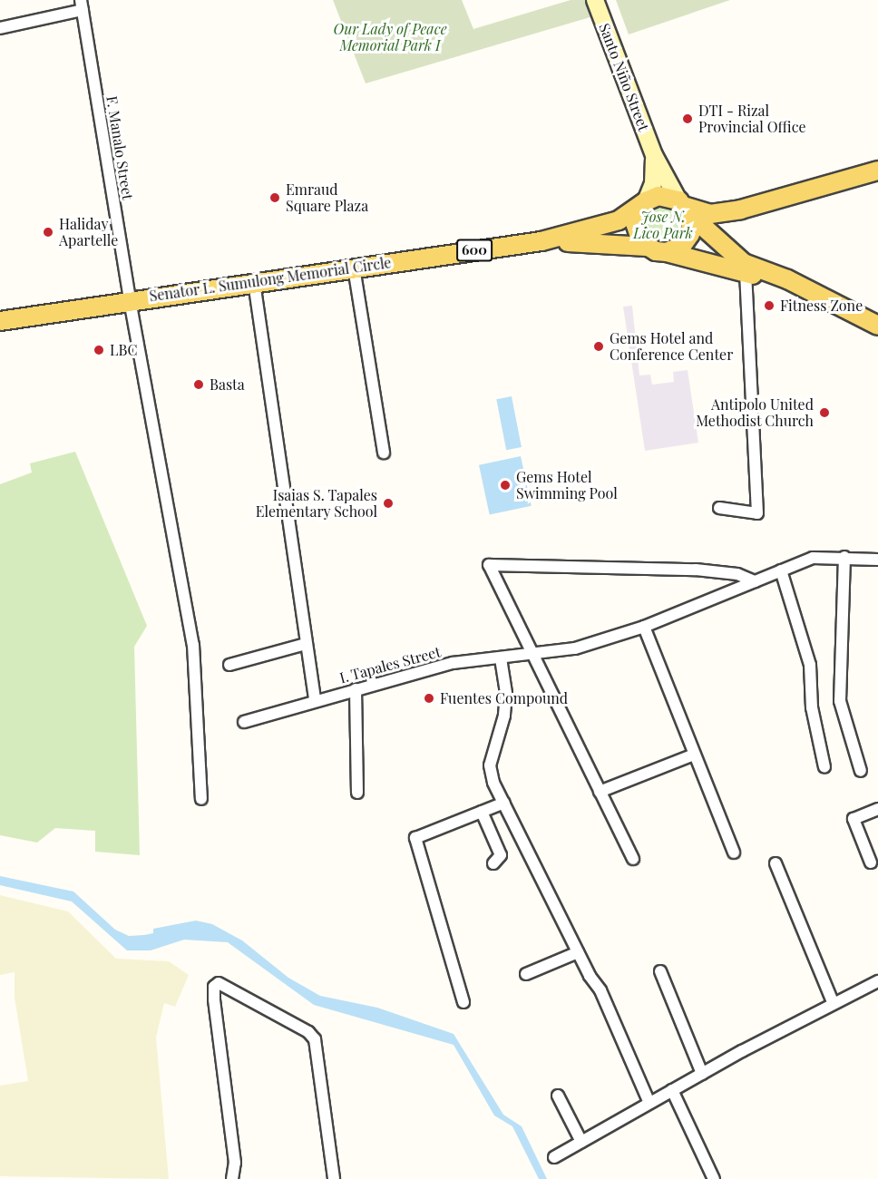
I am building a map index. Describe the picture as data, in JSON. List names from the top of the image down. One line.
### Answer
{"streets":{"main road":["Santo Niño Street","600","Senator L. Sumulong Memorial Circle"],"street":["F. Manalo Street","I. Tapales Street"]},"crossings":[["Santo Niño Street","600"],["Santo Niño Street","Senator L. Sumulong Memorial Circle"],["F. Manalo Street","Senator L. Sumulong Memorial Circle"],["600","Senator L. Sumulong Memorial Circle"]],"parks":["Our Lady of Peace Memorial Park I","Jose N. Lico Park"],"places":["DTI - Rizal Provincial Office","Emraud Square Plaza","Haliday Apartelle","Fitness Zone","Gems Hotel and Conference Center","LBC","Basta","Antipolo United Methodist Church","Gems Hotel Swimming Pool","Isaias S. Tapales Elementary School","Fuentes Compound"]}
